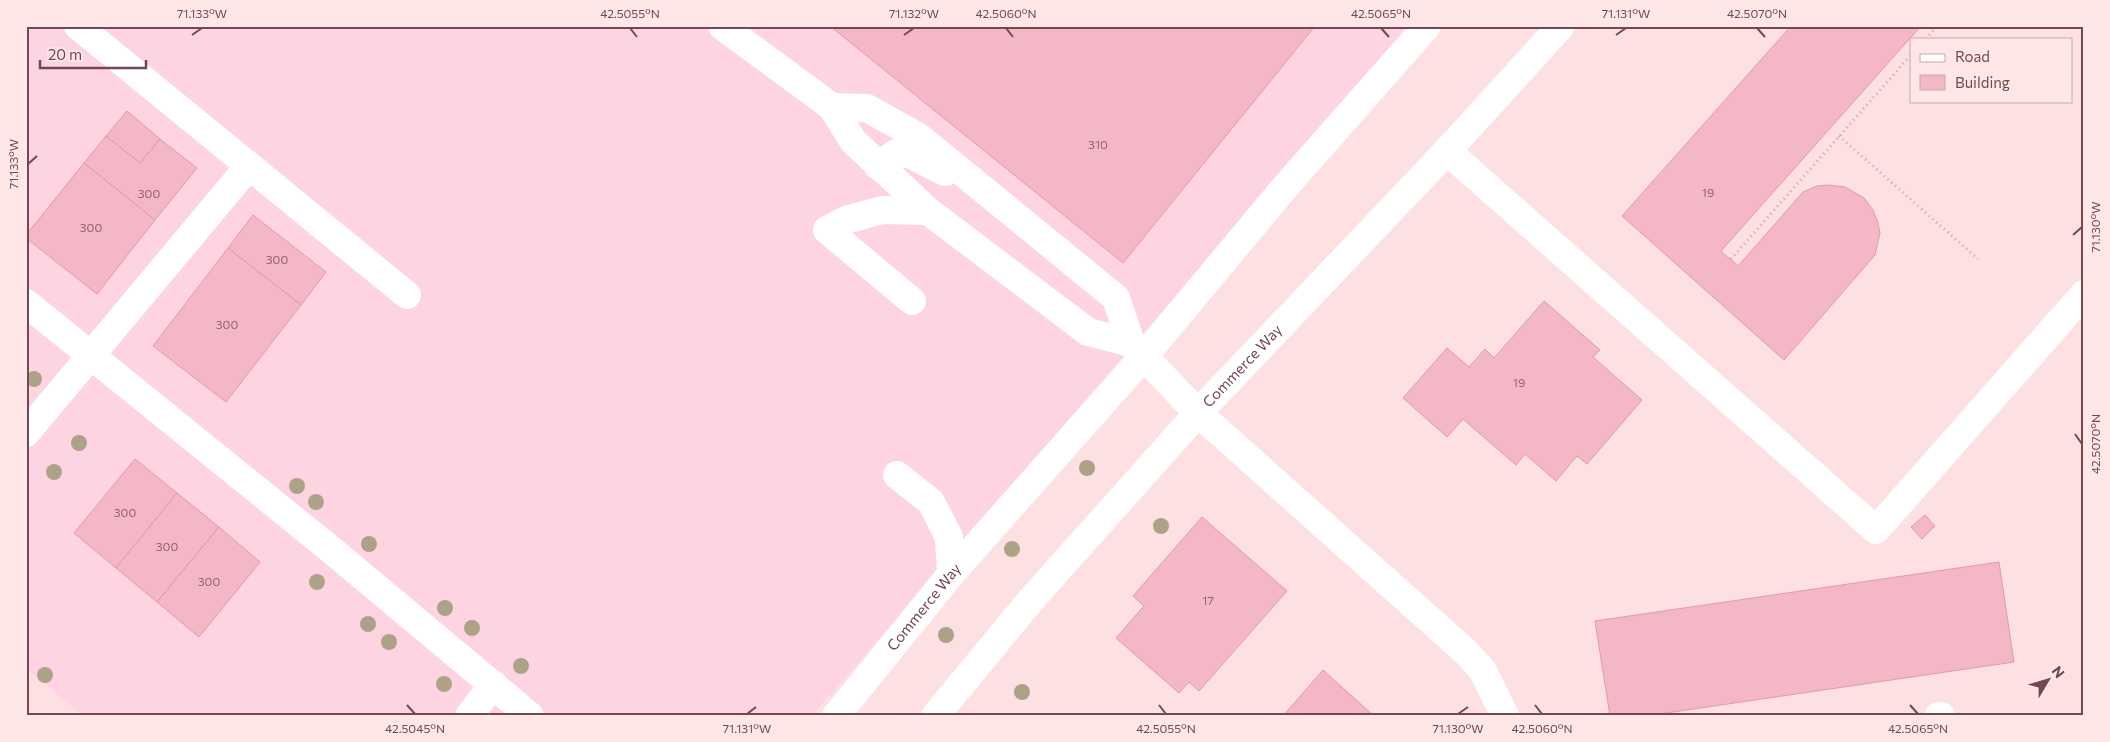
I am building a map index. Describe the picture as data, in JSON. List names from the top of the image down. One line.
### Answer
{"streets":{"street":["Commerce Way"]},"house_numbers":["310","19","300","300","300","300","19","300","300","300","17"],"legend":["Road","Building"],"scale_bar":"20 m","north":"top right","coordinates":["71.133°W","42.5055°N","71.132°W","42.5060°N","42.5065°N","71.131°W","42.5070°N","71.130°W","42.5045°N"]}
